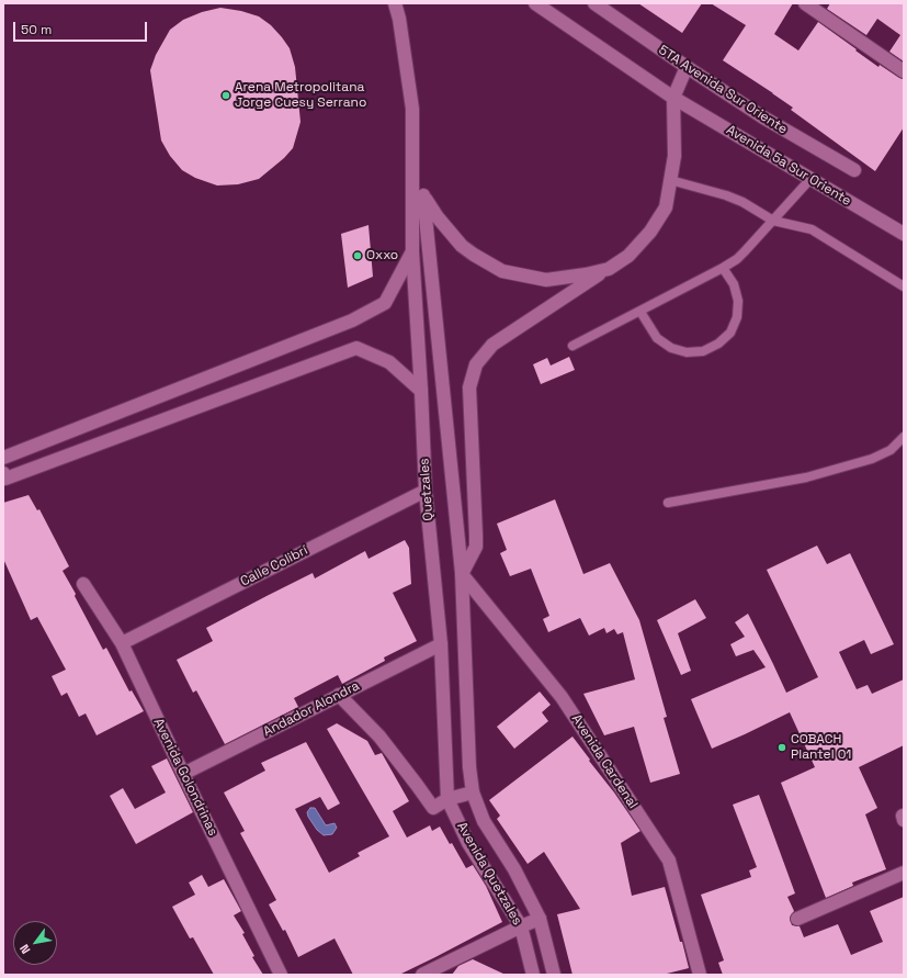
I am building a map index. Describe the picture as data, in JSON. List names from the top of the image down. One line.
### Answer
{"streets":{"street":["5TA Avenida Sur Oriente","Avenida 5a Sur Oriente","Quetzales","Calle Colibrí","Andador Alondra","Avenida Cardenal","Avenida Golondrinas","Avenida Quetzales"]},"crossings":[["Quetzales","Calle Colibrí"],["Quetzales","Andador Alondra"],["Quetzales","Avenida Cardenal"],["Quetzales","Avenida Quetzales"],["Calle Colibrí","Avenida Golondrinas"],["Andador Alondra","Avenida Golondrinas"]],"places":["Arena Metropolitana Jorge Cuesy Serrano","Oxxo","COBACH Plantel 01"],"scale_bar":"50 m","north":"bottom left"}
